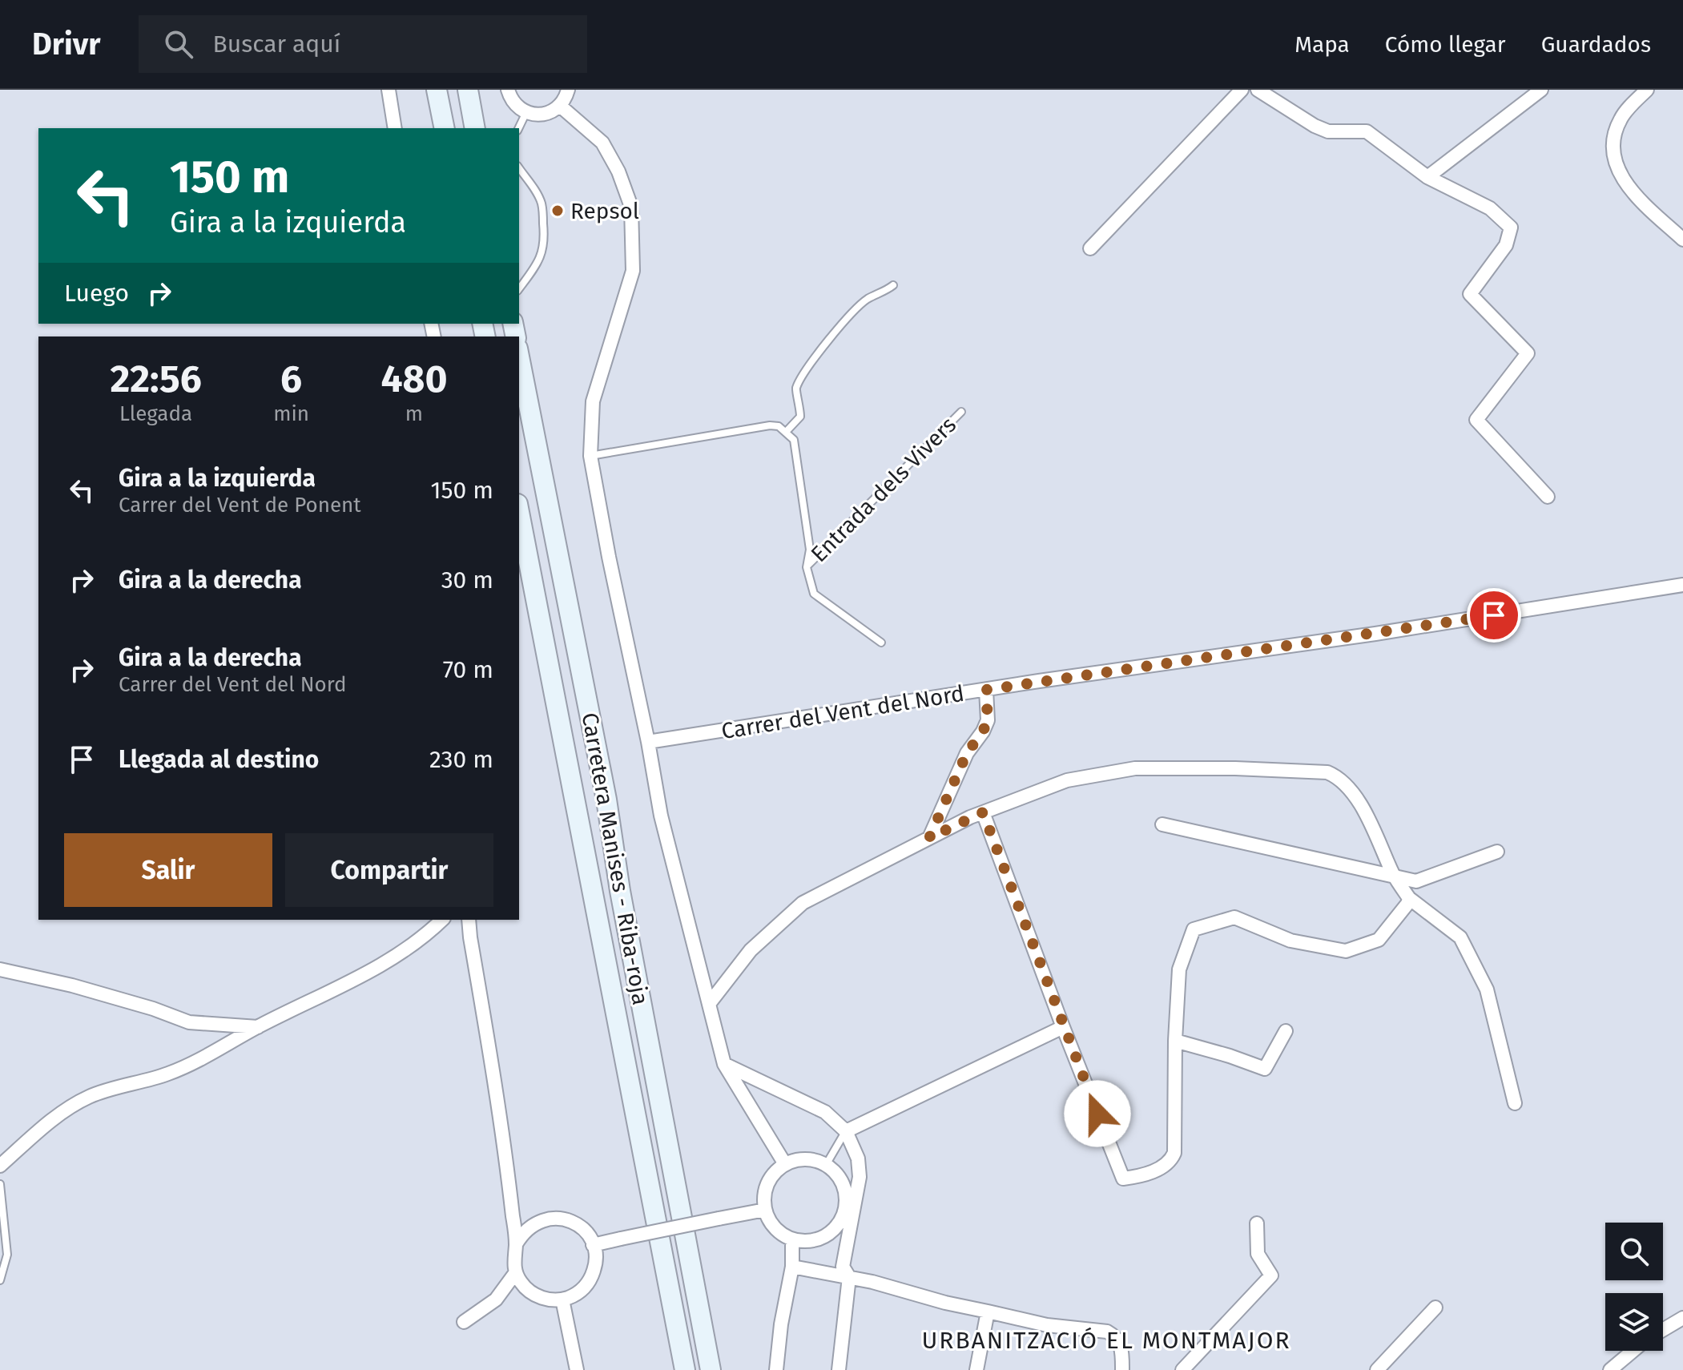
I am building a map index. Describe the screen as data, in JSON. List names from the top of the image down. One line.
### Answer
{"streets":{"main road":["Carretera Manises - Riba-roja"],"street":["Carrer del Vent del Nord"],"lane":["Entrada dels Vivers"]},"districts":["URBANITZACIÓ EL MONTMAJOR"],"places":["Repsol"],"page":{"header":"Drivr","search":"Buscar aquí","nav":["Mapa","Cómo llegar","Guardados"],"turn":["150 m","Gira a la izquierda"],"then":"Luego","eta":["22:56","Llegada","6","min","480","m"],"list":[{"name":"Gira a la izquierda","note":"Carrer del Vent de Ponent","value":"150 m"},{"name":"Gira a la derecha","value":"30 m"},{"name":"Gira a la derecha","note":"Carrer del Vent del Nord","value":"70 m"},{"name":"Llegada al destino","value":"230 m"}],"buttons":["Salir","Compartir"]}}
